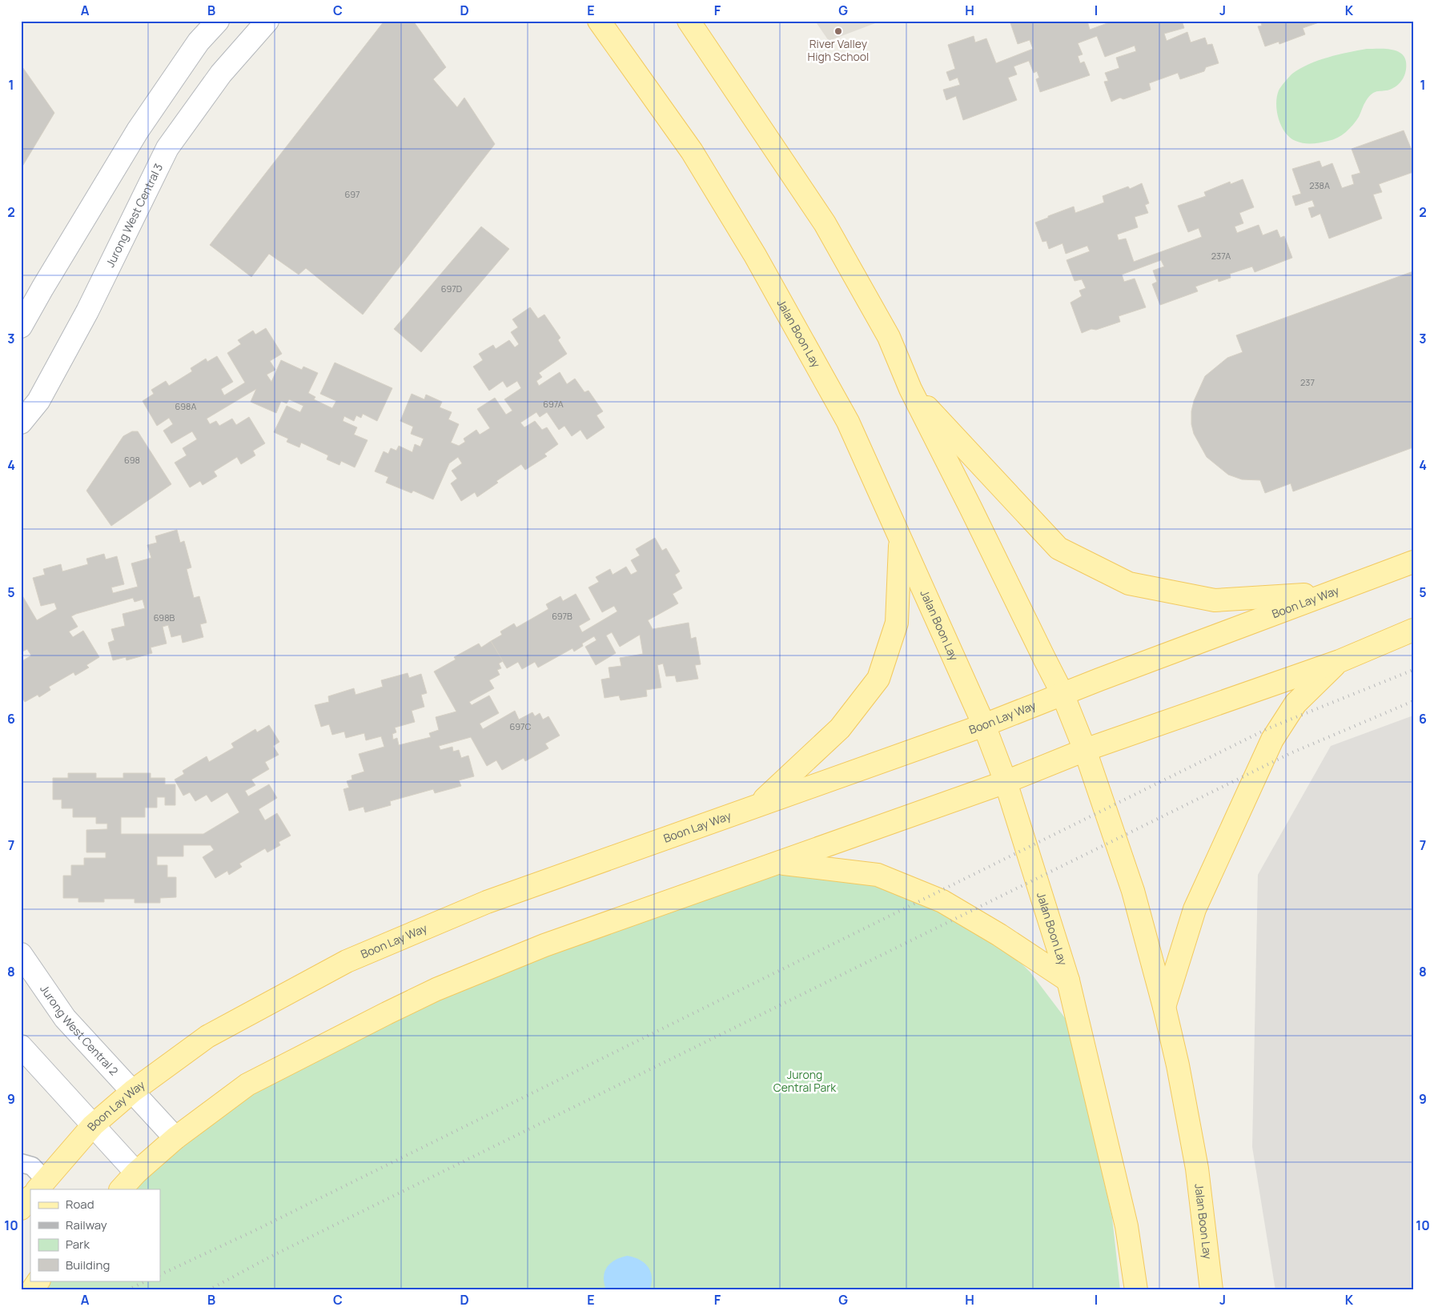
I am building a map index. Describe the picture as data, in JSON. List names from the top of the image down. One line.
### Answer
{"streets":{"main road":["Jalan Boon Lay","Boon Lay Way"],"street":["Jurong West Central 3","Jurong West Central 2"]},"crossings":[["Jalan Boon Lay","Boon Lay Way"],["Boon Lay Way","Jurong West Central 2"]],"parks":["Jurong Central Park"],"places":["River Valley High School"],"house_numbers":["238A","697","237A","697D","237","697A","698A","698","697B","698B","697C"],"legend":["Road","Railway","Park","Building"],"grid":{"columns":["A","B","C","D","E","F","G","H","I","J","K"],"rows":["1","2","3","4","5","6","7","8","9","10"]}}
